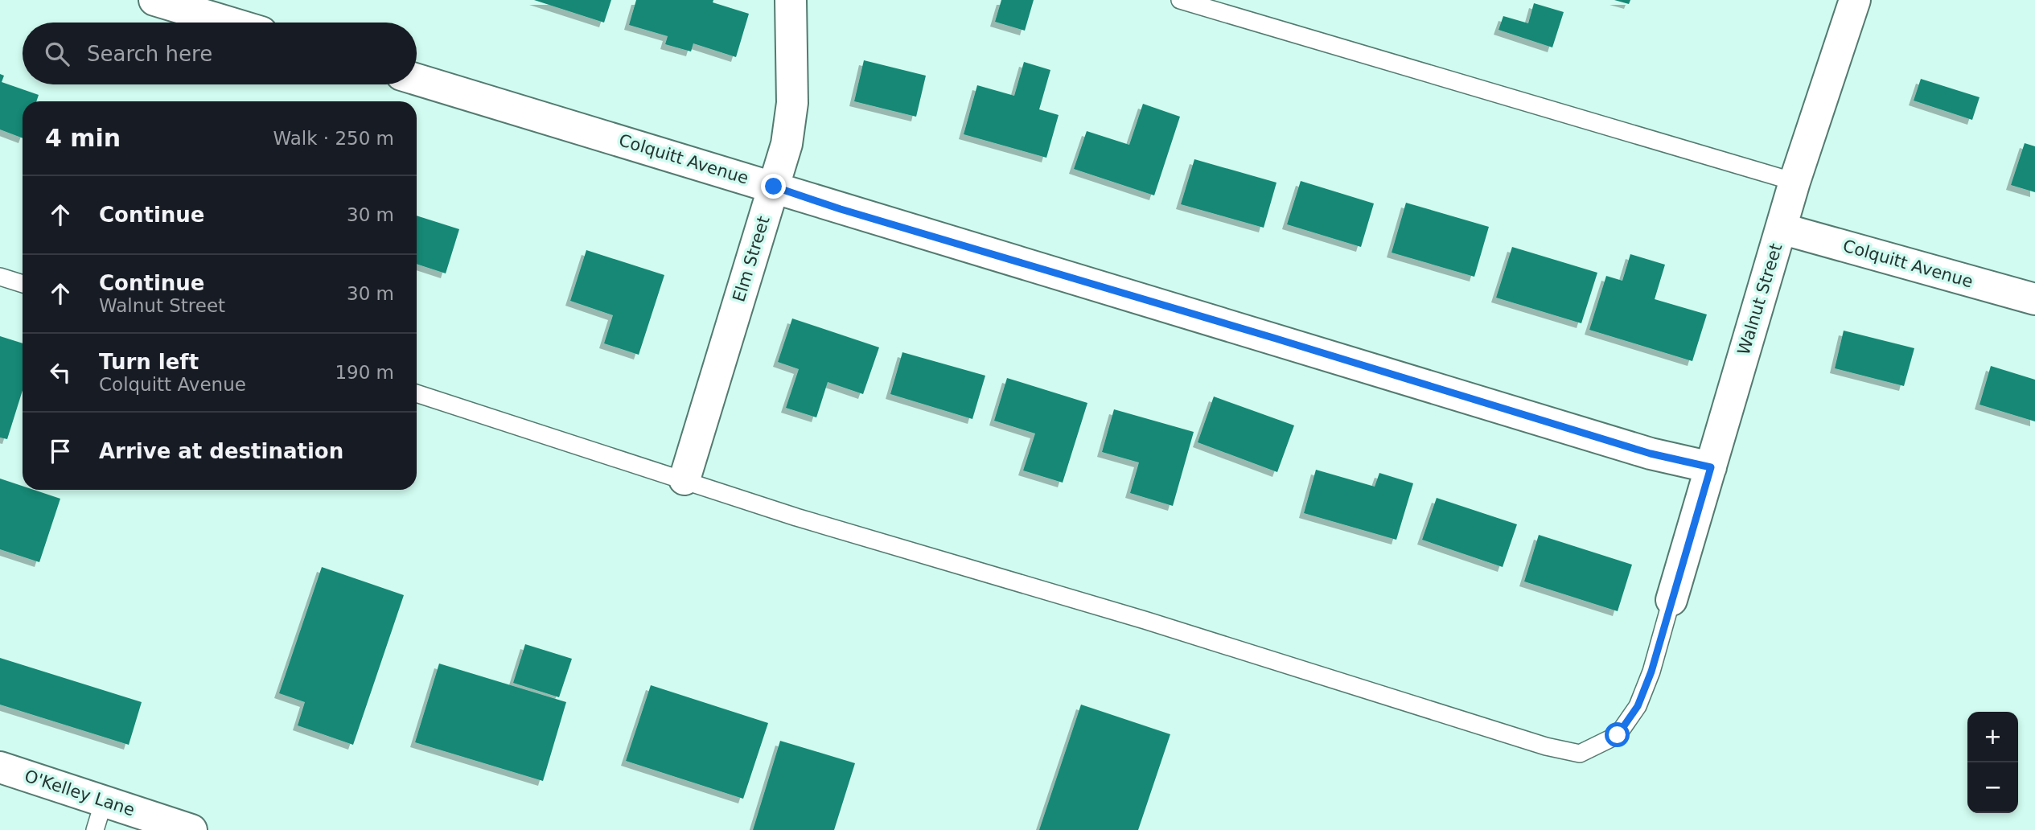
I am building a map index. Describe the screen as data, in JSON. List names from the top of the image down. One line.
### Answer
{"streets":{"street":["Colquitt Avenue","Elm Street","Walnut Street","O'Kelley Lane"]},"crossings":[["Colquitt Avenue","Elm Street"],["Colquitt Avenue","Walnut Street"]],"page":{"search":"Search here","heading":["4 min","Walk · 250 m"],"list":[["Continue","30 m"],["Continue","Walnut Street","30 m"],["Turn left","Colquitt Avenue","190 m"],"Arrive at destination"],"map_buttons":["+","−"]}}
